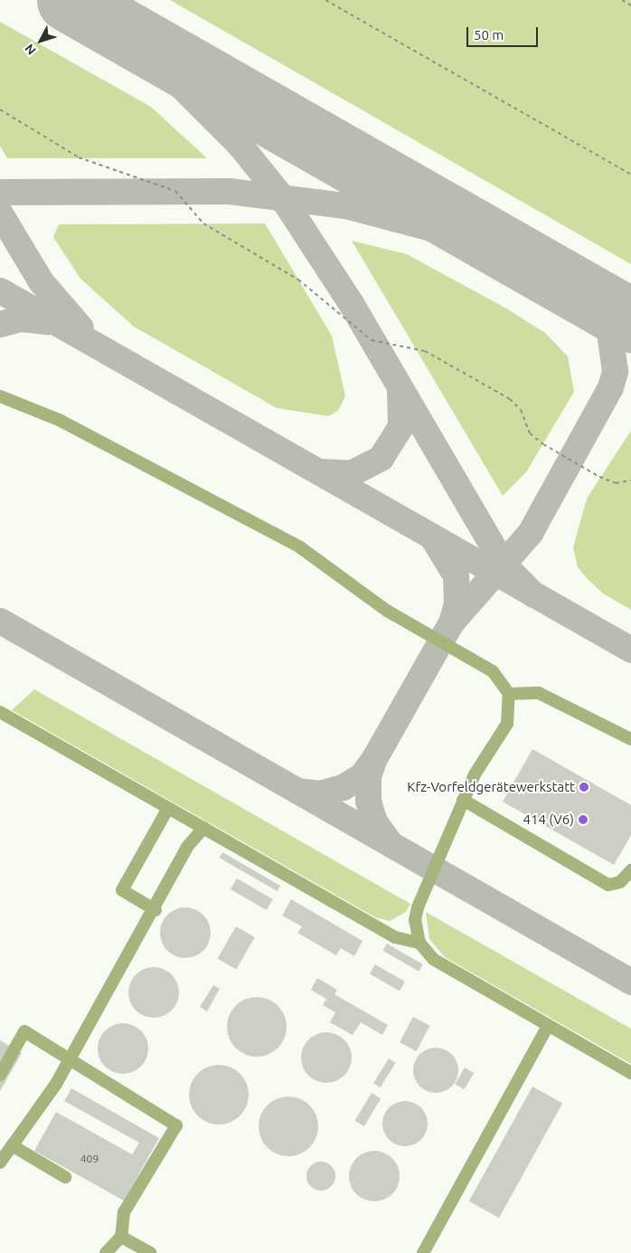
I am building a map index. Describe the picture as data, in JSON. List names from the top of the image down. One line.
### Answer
{"places":["Kfz-Vorfeldgerätewerkstatt","414 (V6)"],"house_numbers":["409"],"scale_bar":"50 m","north":"bottom left"}
